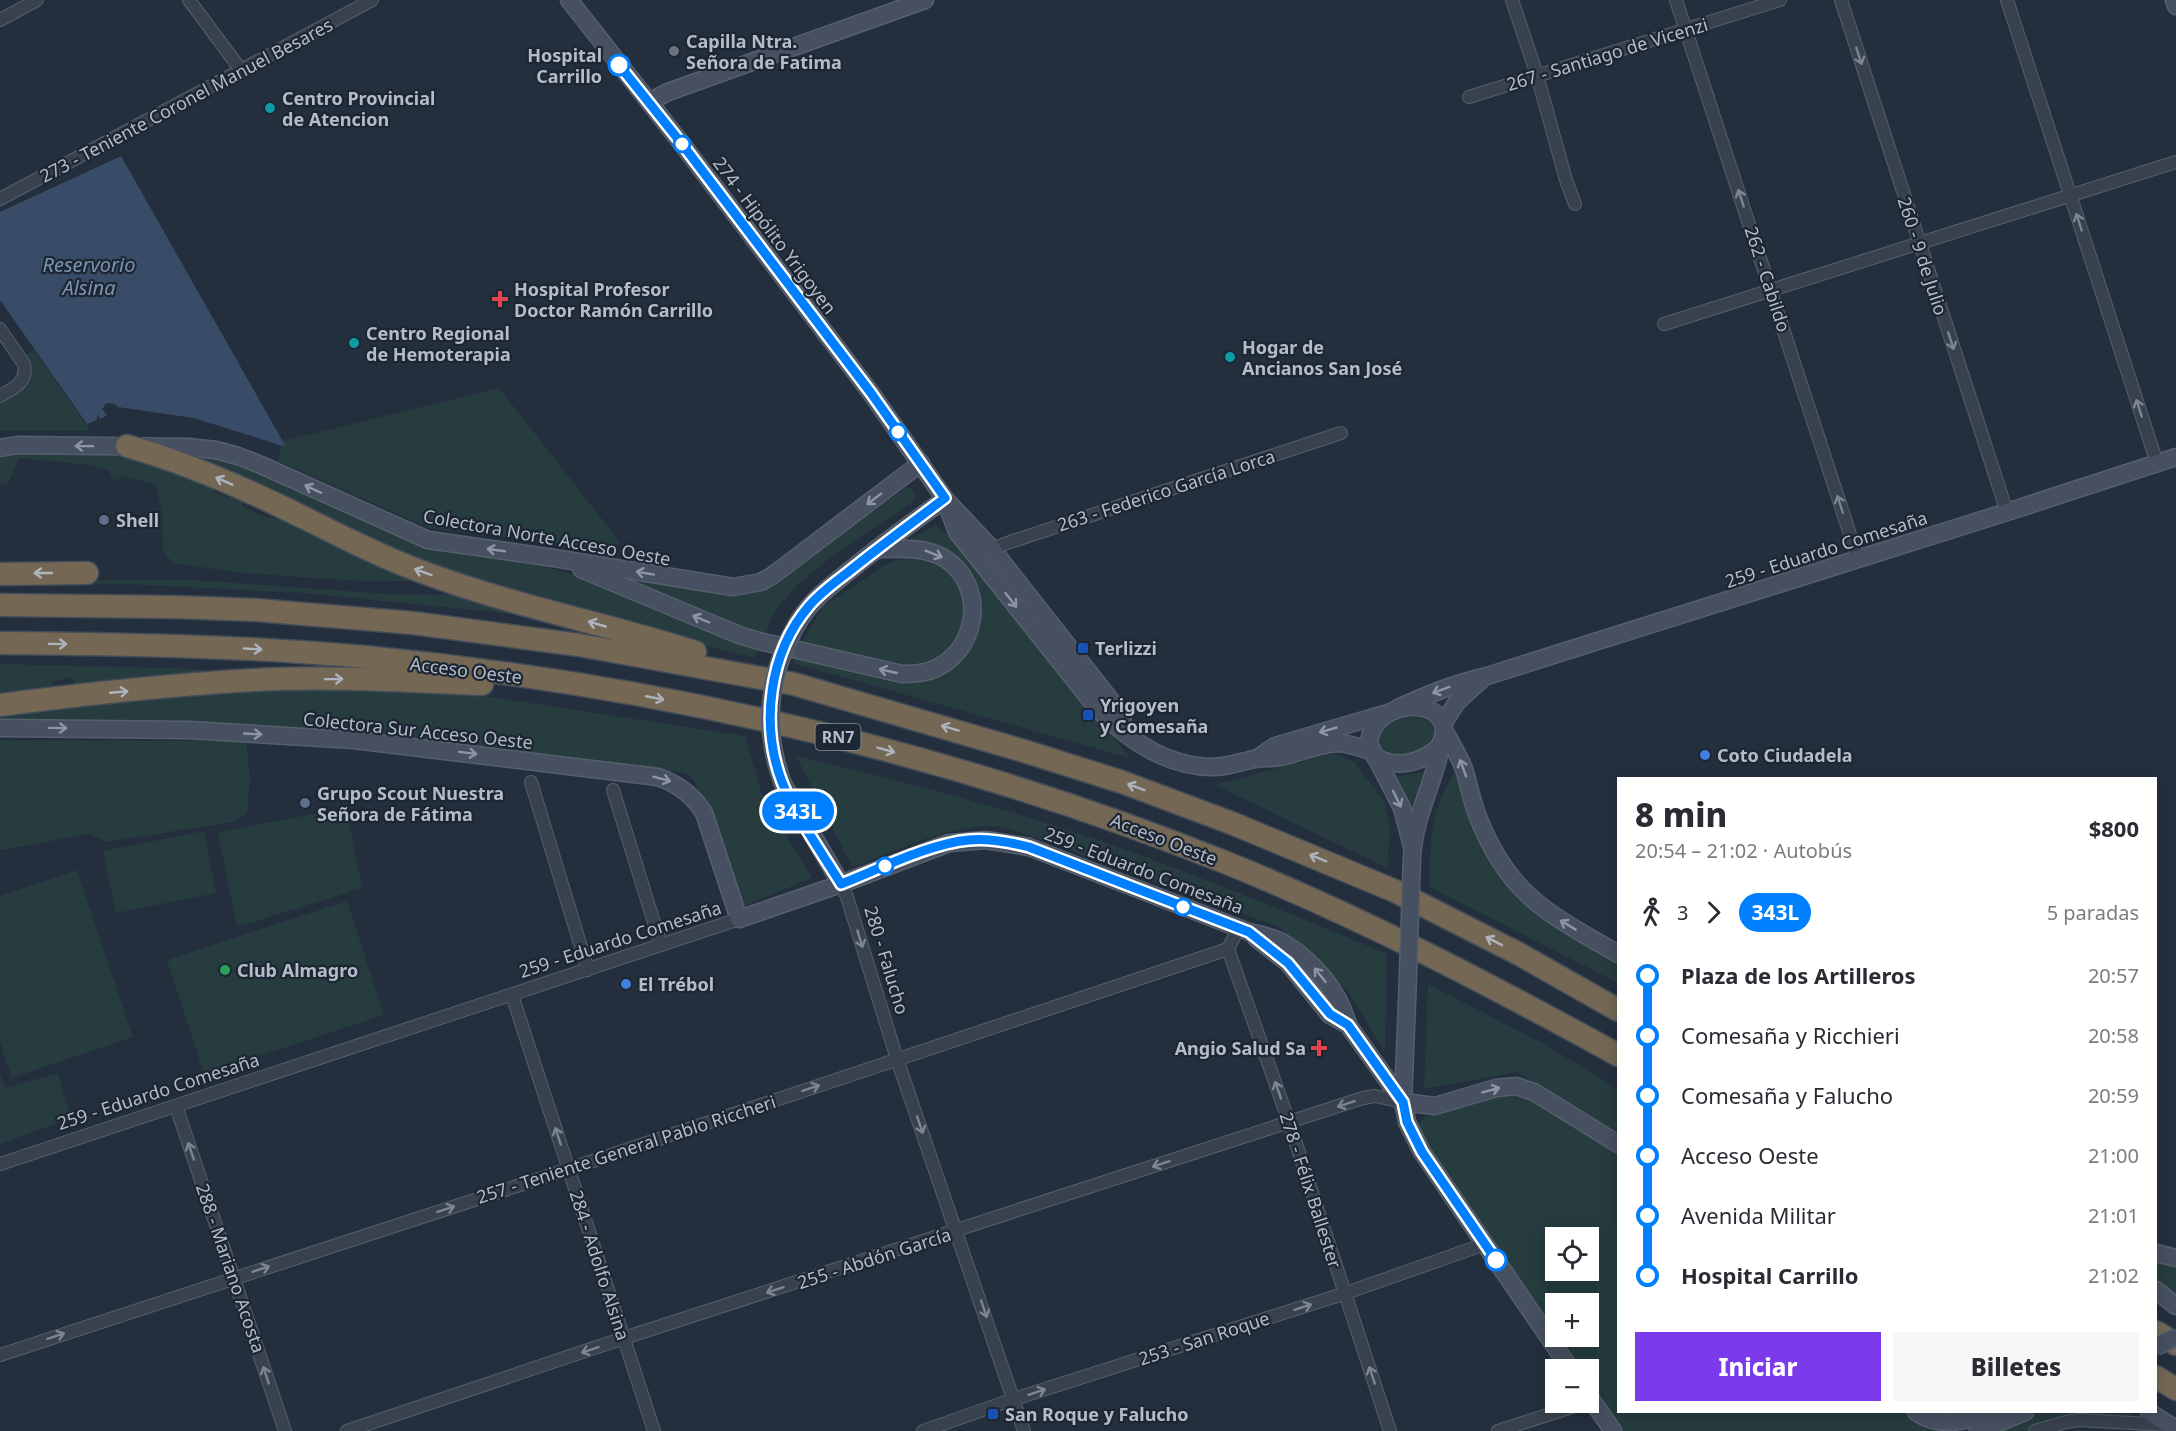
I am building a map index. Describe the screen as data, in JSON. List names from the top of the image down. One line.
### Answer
{"streets":{"highway":["Acceso Oeste","RN7"],"street":["267 - Santiago de Vicenzi","273 - Teniente Coronel Manuel Besares","274 - Hipólito Yrigoyen","260 - 9 de Julio","262 - Cabildo","263 - Federico García Lorca","Colectora Norte Acceso Oeste","259 - Eduardo Comesaña","Colectora Sur Acceso Oeste","280 - Falucho","257 - Teniente General Pablo Riccheri","278 - Félix Ballester","255 - Abdón García","284 - Adolfo Alsina","288 - Mariano Acosta","253 - San Roque"]},"crossings":[["267 - Santiago de Vicenzi","262 - Cabildo"],["274 - Hipólito Yrigoyen","263 - Federico García Lorca"],["274 - Hipólito Yrigoyen","Colectora Norte Acceso Oeste"],["274 - Hipólito Yrigoyen","259 - Eduardo Comesaña"],["274 - Hipólito Yrigoyen","280 - Falucho"],["260 - 9 de Julio","259 - Eduardo Comesaña"],["262 - Cabildo","259 - Eduardo Comesaña"],["259 - Eduardo Comesaña","Colectora Sur Acceso Oeste"],["259 - Eduardo Comesaña","280 - Falucho"],["259 - Eduardo Comesaña","284 - Adolfo Alsina"],["259 - Eduardo Comesaña","288 - Mariano Acosta"],["280 - Falucho","257 - Teniente General Pablo Riccheri"],["280 - Falucho","255 - Abdón García"],["280 - Falucho","253 - San Roque"],["257 - Teniente General Pablo Riccheri","278 - Félix Ballester"],["257 - Teniente General Pablo Riccheri","284 - Adolfo Alsina"],["257 - Teniente General Pablo Riccheri","288 - Mariano Acosta"],["278 - Félix Ballester","255 - Abdón García"],["278 - Félix Ballester","253 - San Roque"],["255 - Abdón García","284 - Adolfo Alsina"]],"one_way":["260 - 9 de Julio","262 - Cabildo","Colectora Norte Acceso Oeste","Colectora Sur Acceso Oeste","280 - Falucho","257 - Teniente General Pablo Riccheri","255 - Abdón García","284 - Adolfo Alsina","288 - Mariano Acosta","253 - San Roque"],"water":["Reservorio Alsina"],"places":{"other":["Capilla Ntra. Señora de Fatima","Hospital Carrillo","Centro Provincial de Atencion","Centro Regional de Hemoterapia","Hogar de Ancianos San José","Shell","Coto Ciudadela","Grupo Scout Nuestra Señora de Fátima","Club Almagro","El Trébol"],"health":["Hospital Profesor Doctor Ramón Carrillo","Angio Salud Sa"],"transit":["Terlizzi","Yrigoyen y Comesaña","San Roque y Falucho"]},"lines":["bus line 343L"],"page":{"on_map":"343L","heading":["8 min","20:54 – 21:02 · Autobús","$800"],"legs":["3","343L","5 paradas"],"list":[{"name":"Plaza de los Artilleros","value":"20:57"},{"name":"Comesaña y Ricchieri","value":"20:58"},{"name":"Comesaña y Falucho","value":"20:59"},{"name":"Acceso Oeste","value":"21:00"},{"name":"Avenida Militar","value":"21:01"},{"name":"Hospital Carrillo","value":"21:02"}],"map_buttons":["+","−"],"buttons":["Iniciar","Billetes"]}}
